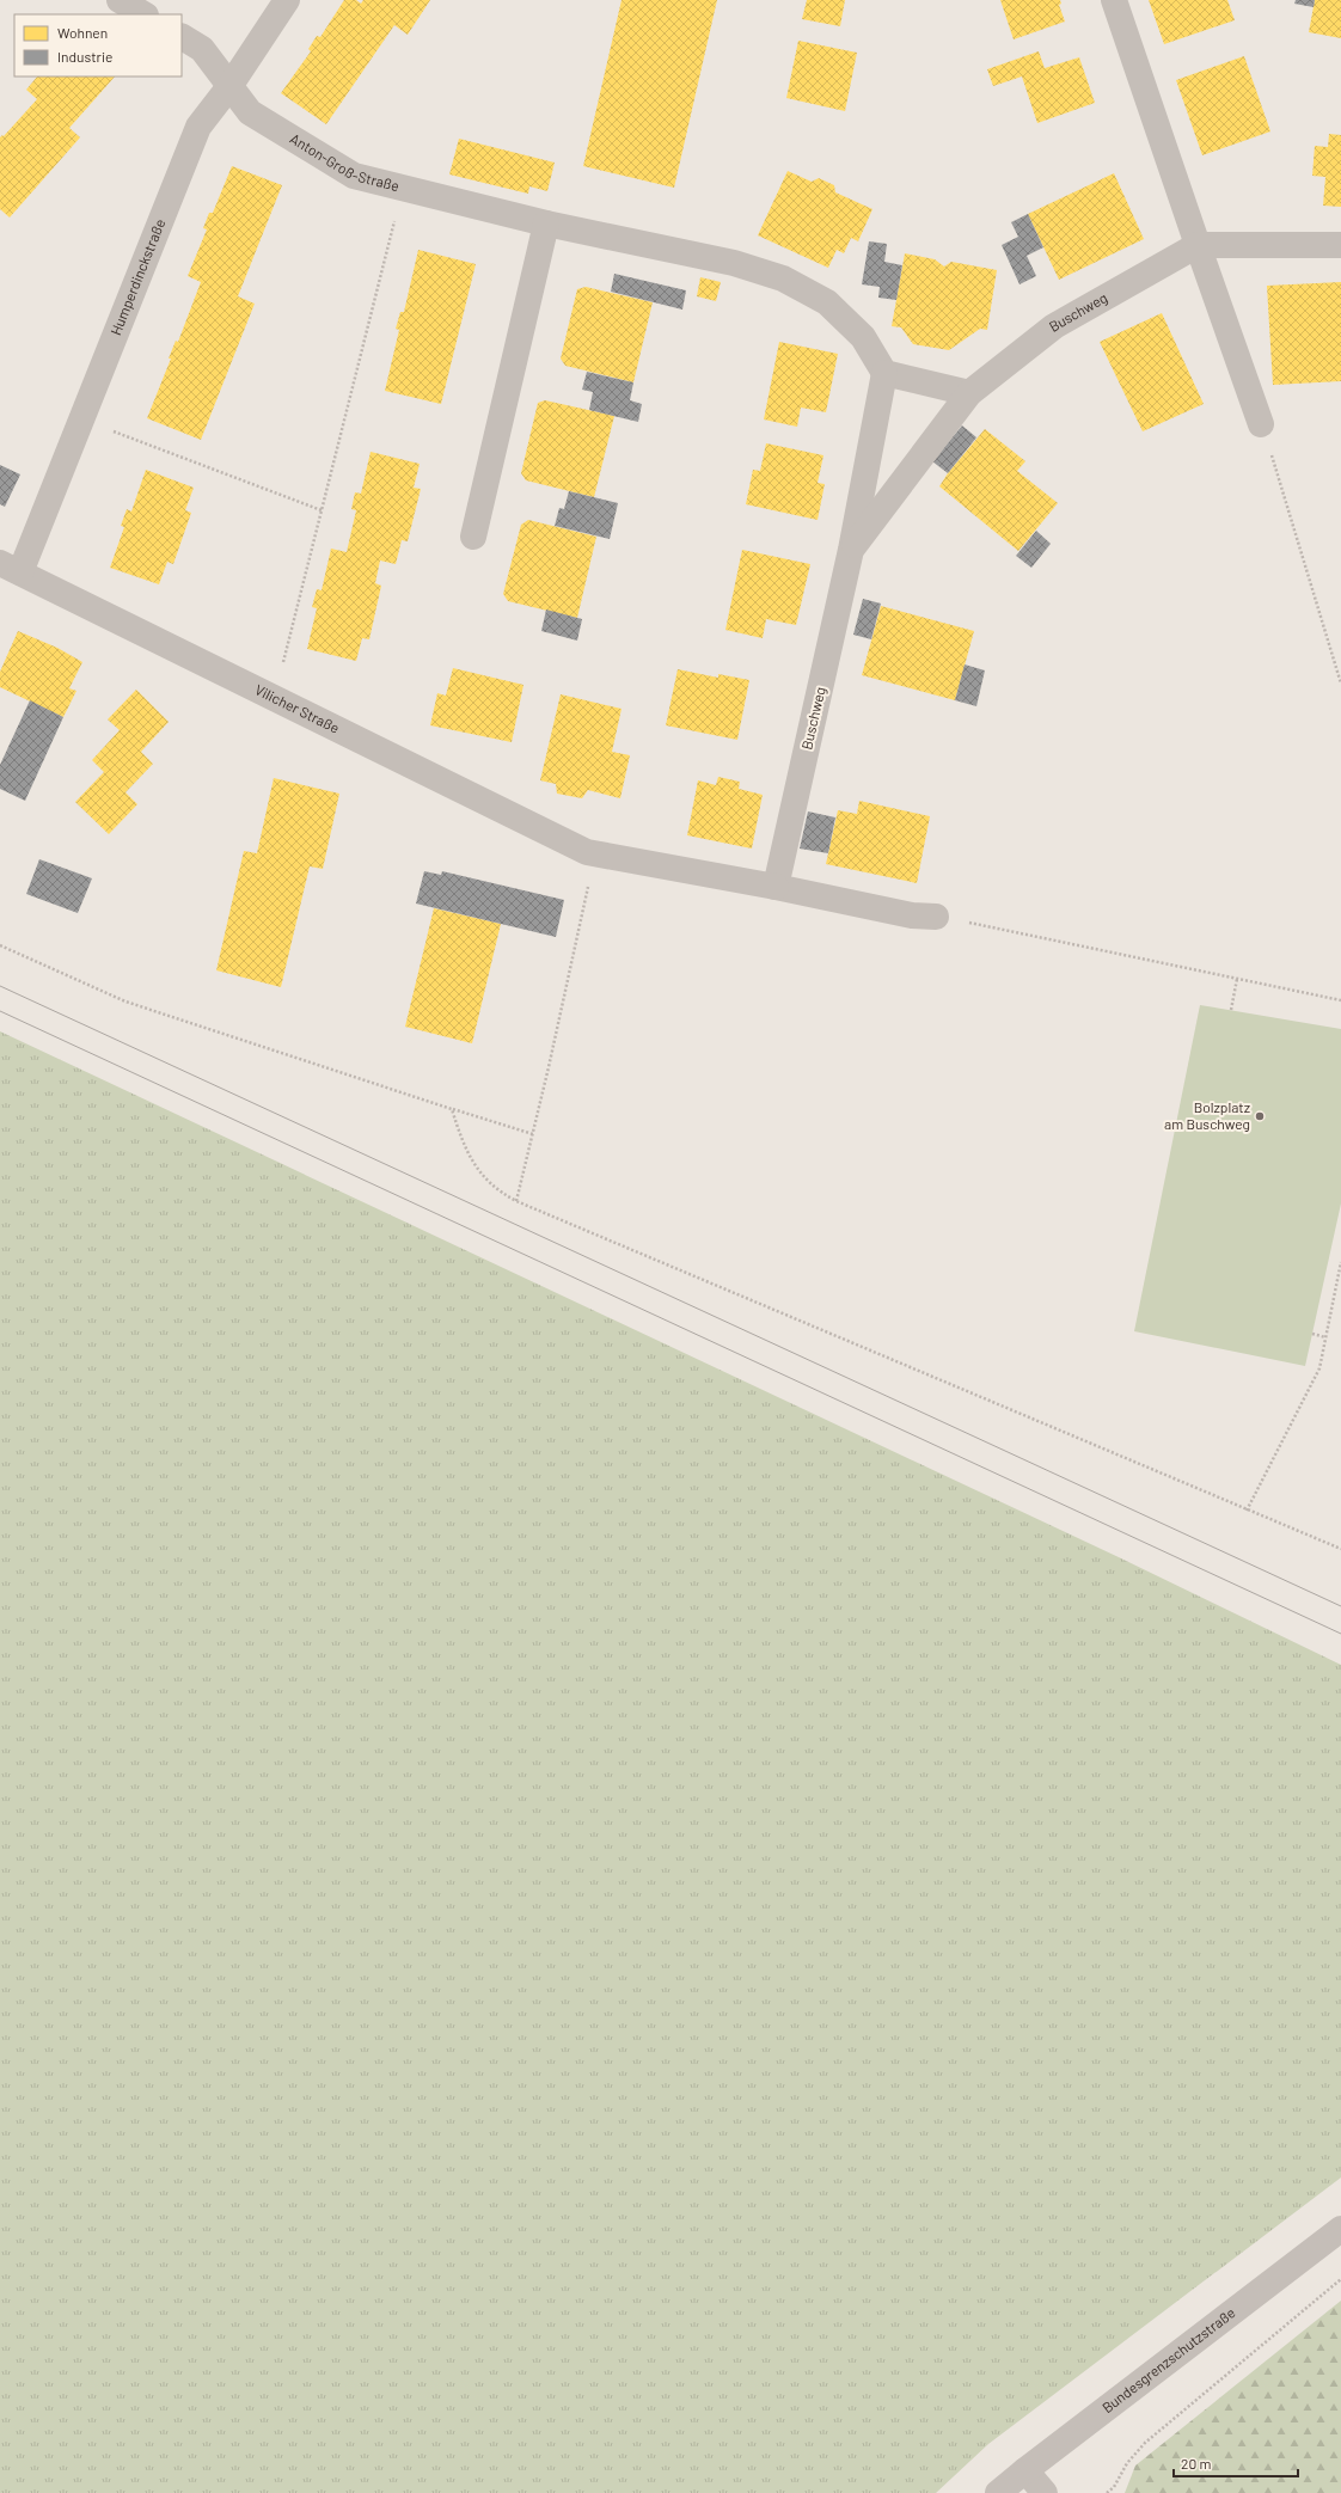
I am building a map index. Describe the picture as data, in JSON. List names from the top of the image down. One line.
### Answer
{"streets":{"street":["Anton-Groß-Straße","Humperdinckstraße","Buschweg","Vilicher Straße","Bundesgrenzschutzstraße"]},"crossings":[["Anton-Groß-Straße","Humperdinckstraße"],["Anton-Groß-Straße","Buschweg"],["Humperdinckstraße","Vilicher Straße"]],"places":["Bolzplatz am Buschweg"],"legend":["Wohnen","Industrie"],"scale_bar":"20 m"}
